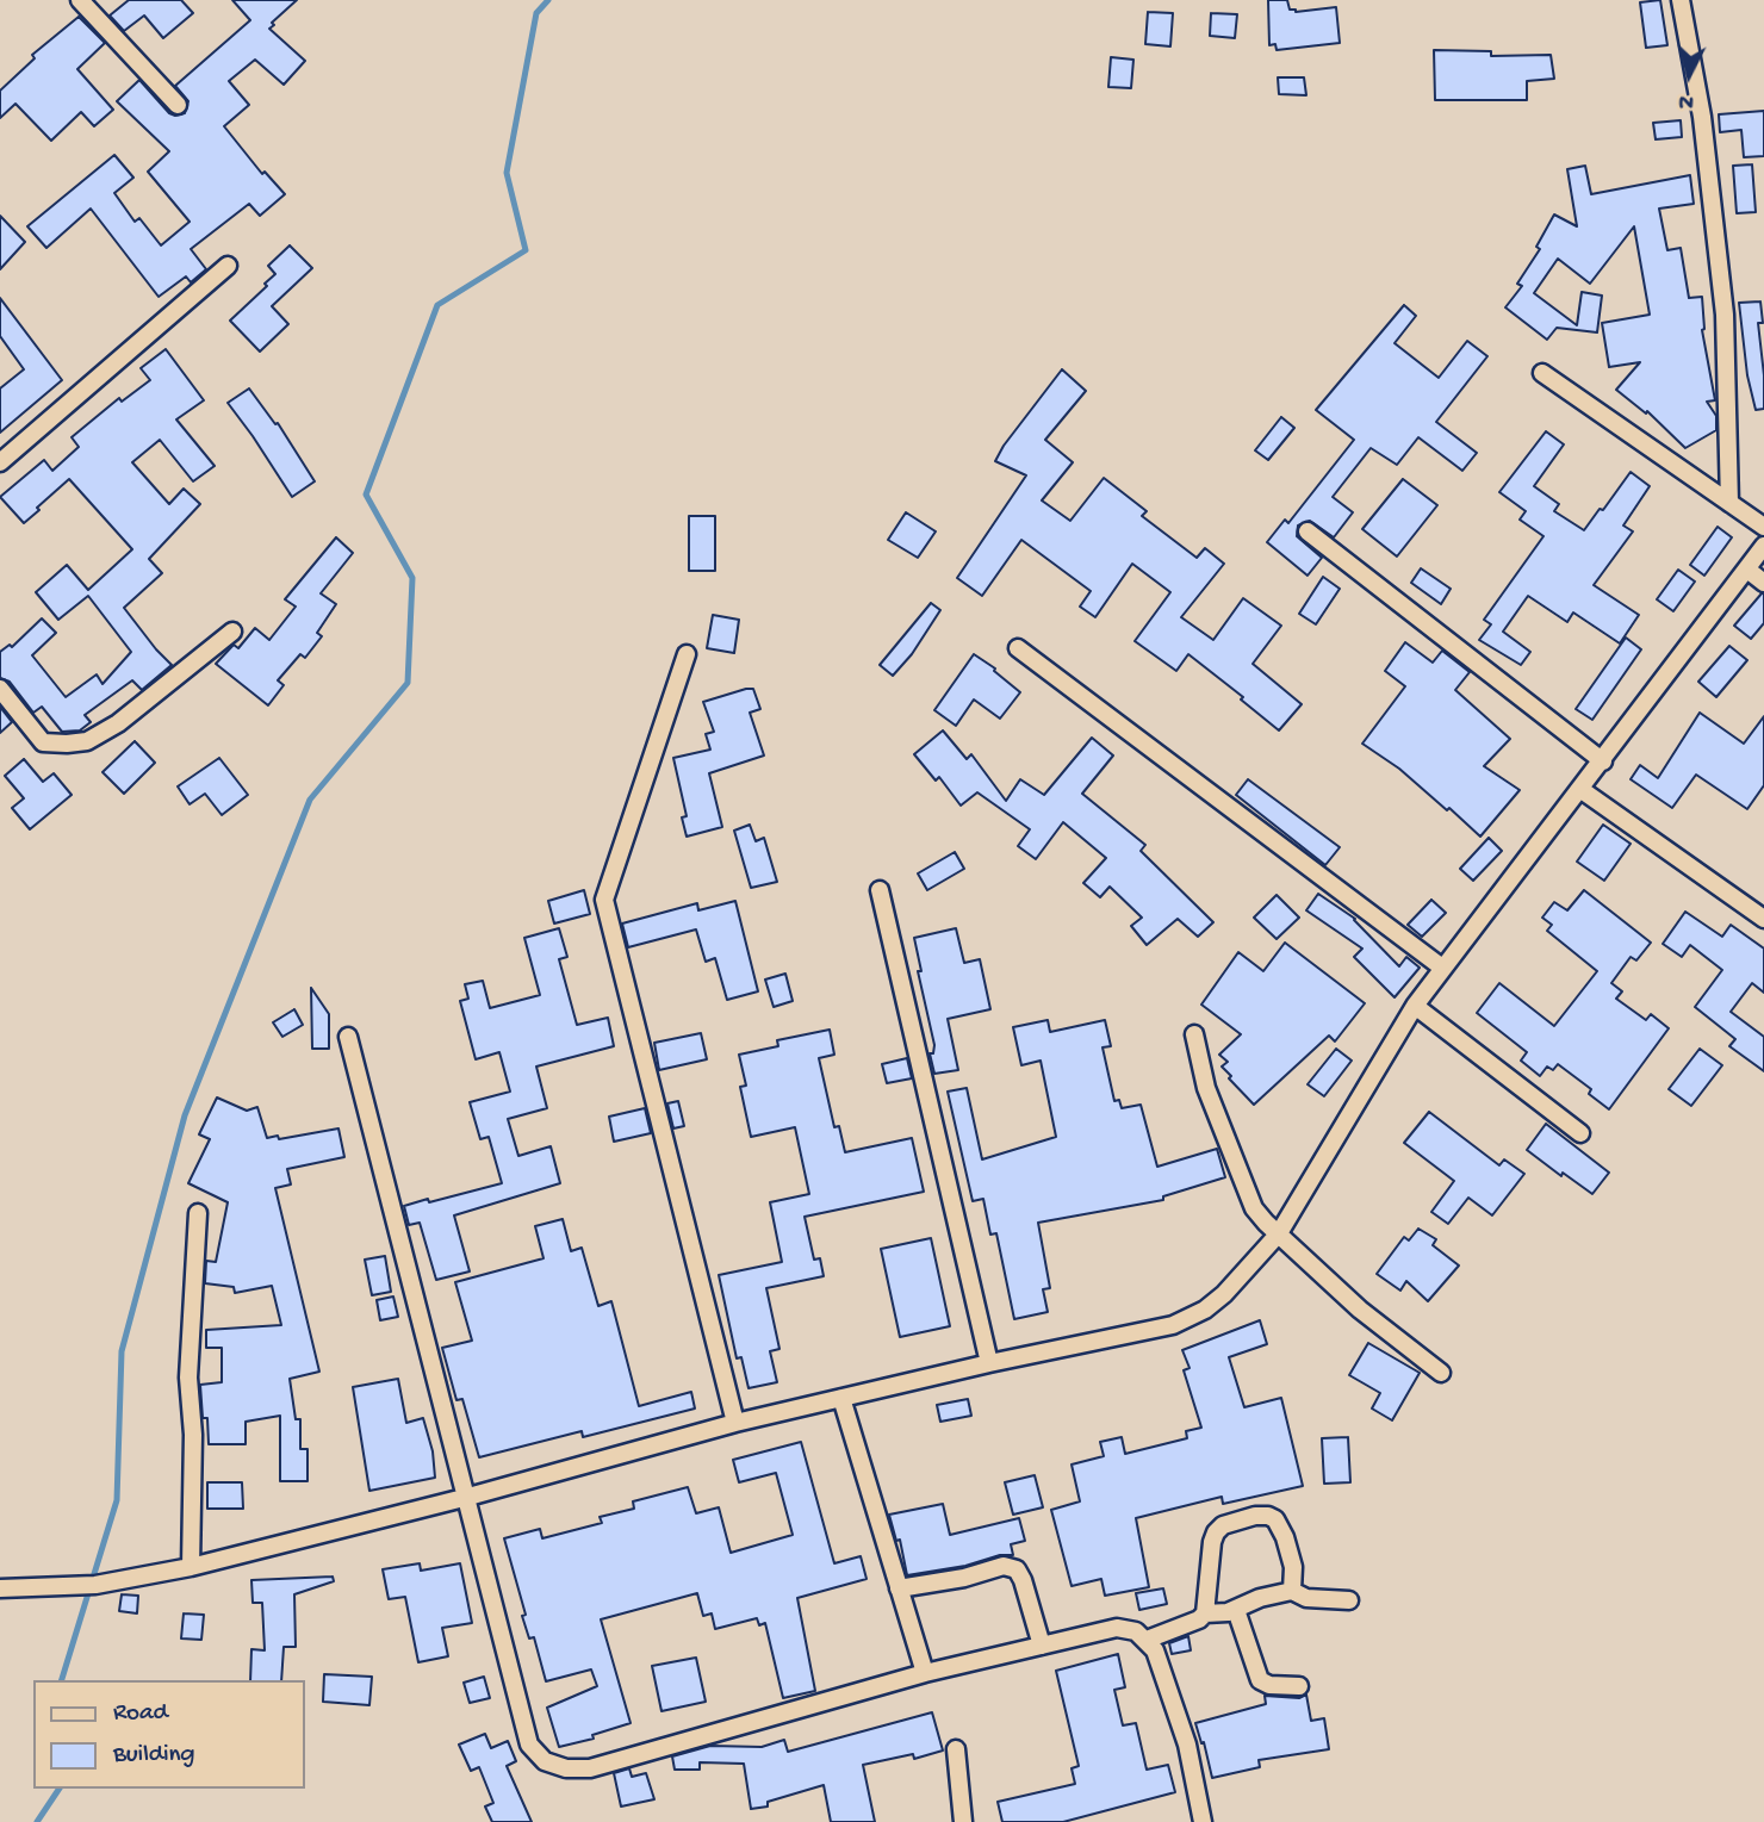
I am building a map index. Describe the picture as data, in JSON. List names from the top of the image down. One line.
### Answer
{"legend":["Road","Building"],"north":"bottom"}
